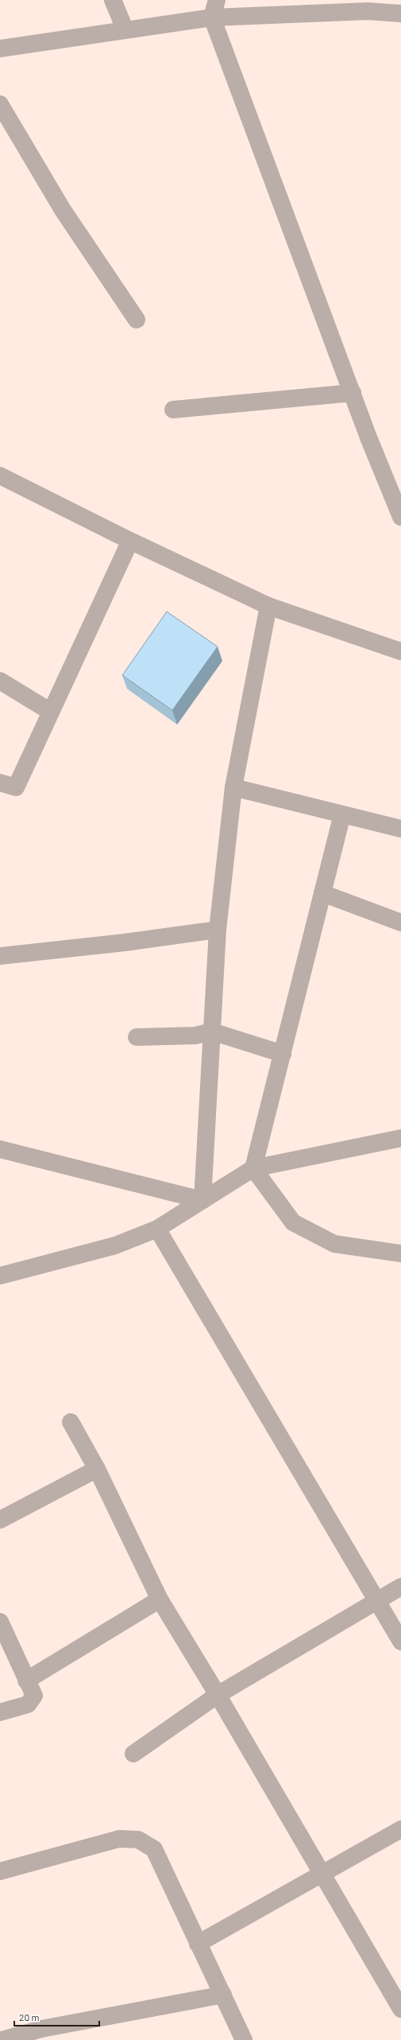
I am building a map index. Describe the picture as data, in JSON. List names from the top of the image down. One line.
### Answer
{"scale_bar":"20 m"}
